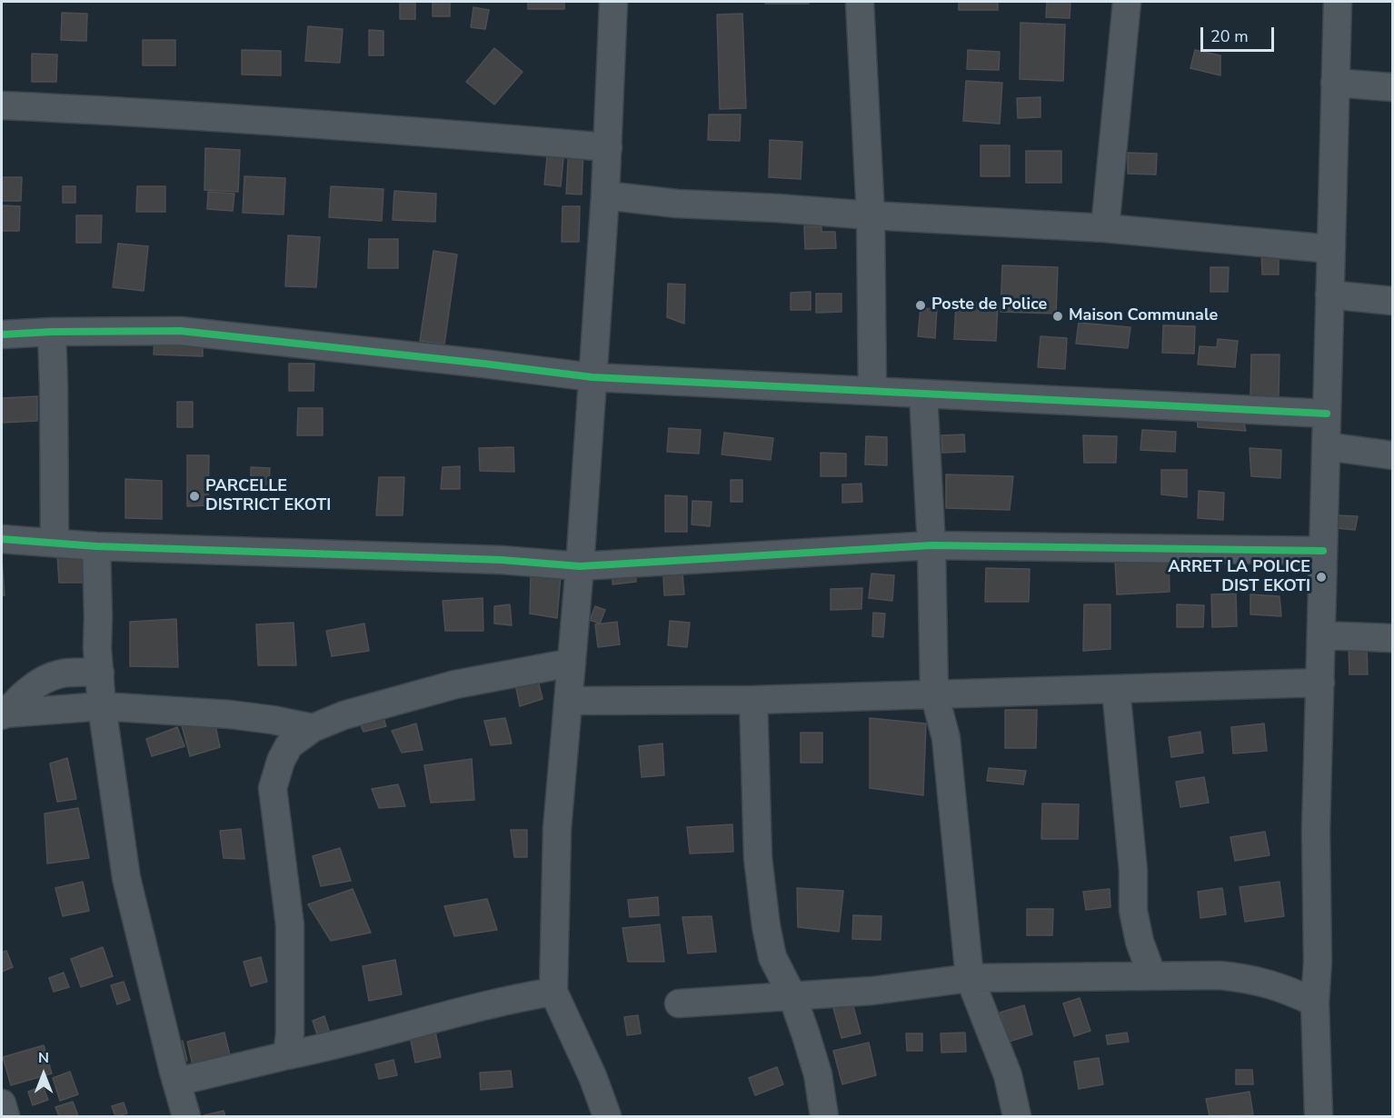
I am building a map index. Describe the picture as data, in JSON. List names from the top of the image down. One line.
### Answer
{"places":["Poste de Police","Maison Communale","PARCELLE DISTRICT EKOTI","ARRET LA POLICE DIST EKOTI"],"scale_bar":"20 m","north":"top"}
